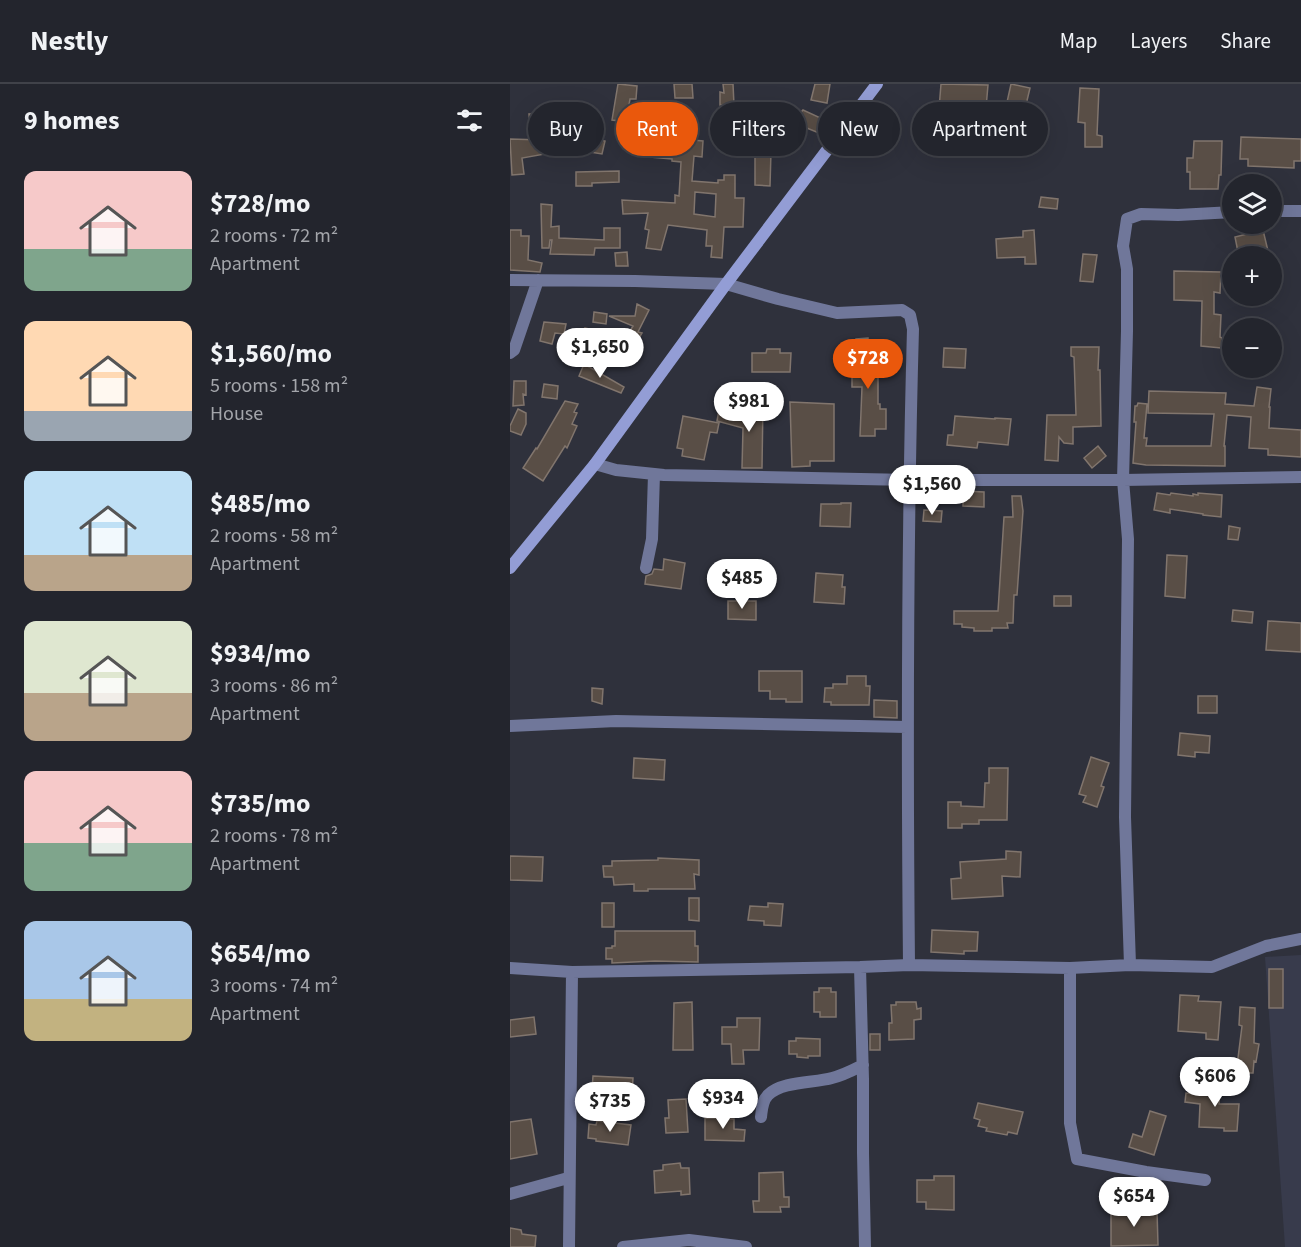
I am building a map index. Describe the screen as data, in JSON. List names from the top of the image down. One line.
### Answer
{"page":{"header":"Nestly","nav":["Map","Layers","Share"],"heading":"9 homes","chip":["Buy","Rent","Filters","New","Apartment"],"list":[{"name":"$728/mo","note":"2 rooms · 72 m² · Apartment"},{"name":"$1,560/mo","note":"5 rooms · 158 m² · House"},{"name":"$485/mo","note":"2 rooms · 58 m² · Apartment"},{"name":"$934/mo","note":"3 rooms · 86 m² · Apartment"},{"name":"$735/mo","note":"2 rooms · 78 m² · Apartment"},{"name":"$654/mo","note":"3 rooms · 74 m² · Apartment"}],"map_buttons":["+","−"],"price":["$1,650","$728","$981","$1,560","$485","$606","$934","$735","$654"]}}
